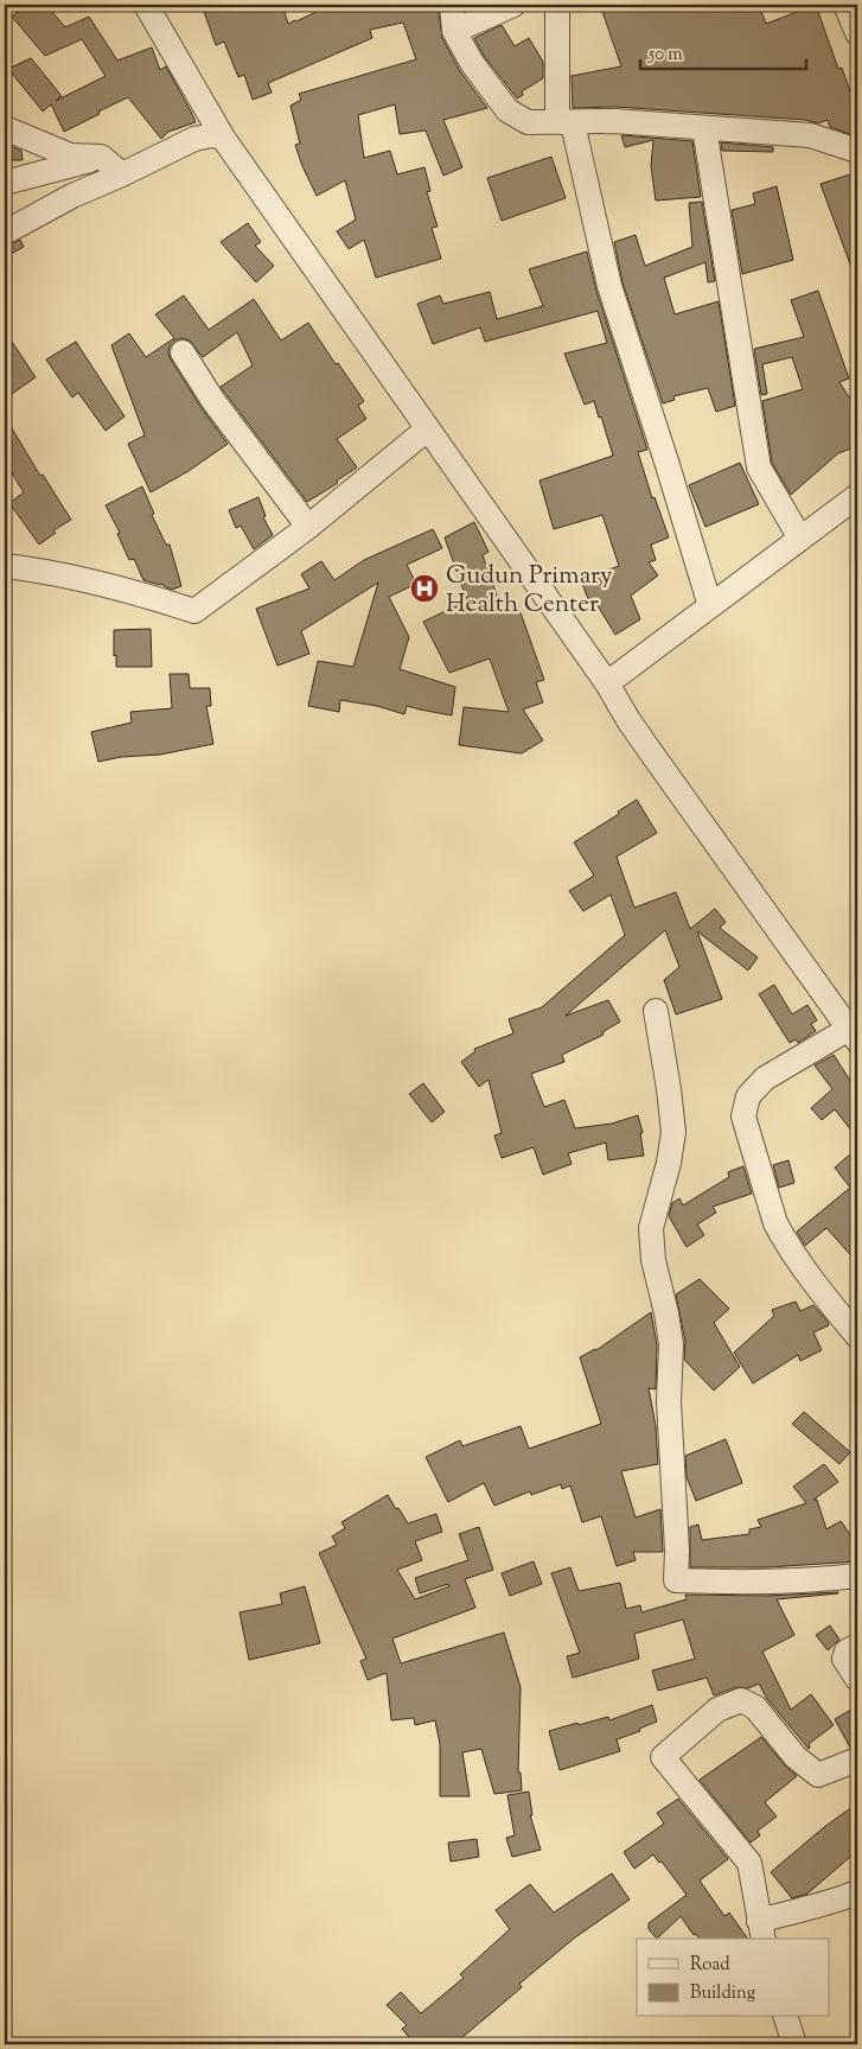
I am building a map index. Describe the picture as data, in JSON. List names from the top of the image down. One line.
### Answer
{"places":{"hospital":["Gudun Primary Health Center"]},"legend":["Road","Building"],"scale_bar":"50 m"}
